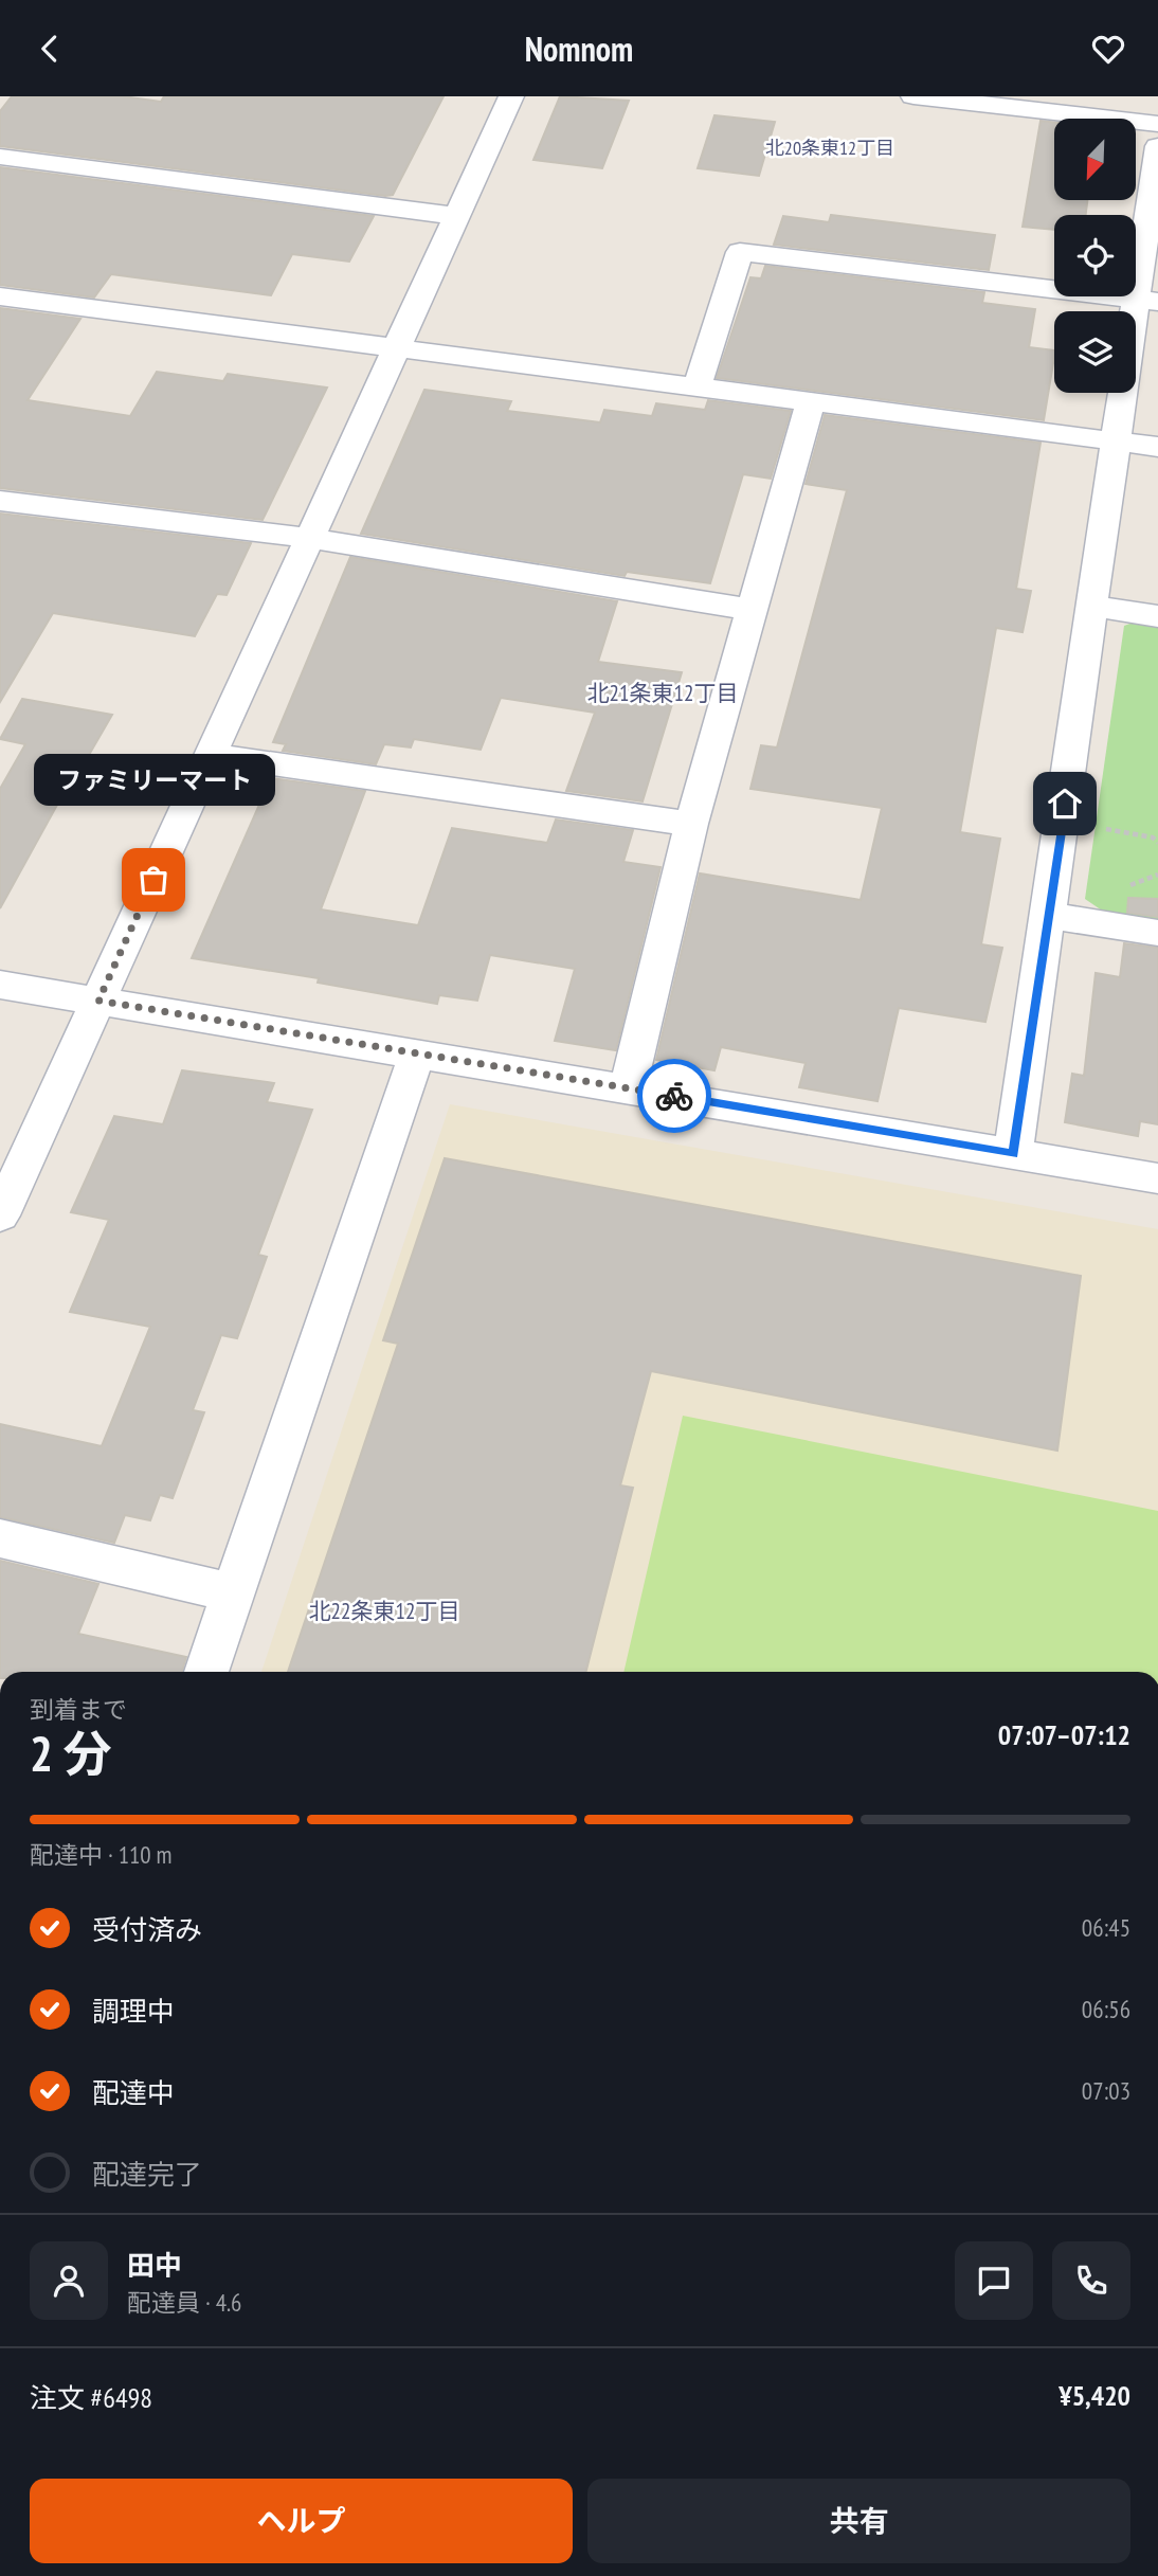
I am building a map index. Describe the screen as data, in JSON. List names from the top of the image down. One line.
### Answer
{"districts":["北20条東12丁目","北21条東12丁目","北22条東12丁目"],"places":["ファミリーマート"],"north":"bottom left","page":{"header":"Nomnom","bubble":"ファミリーマート","heading":["2 分","到着まで","07:07–07:12"],"panel":["田中","配達員 · 4.6","注文 #6498","¥5,420"],"bar":"配達中 · 110 m","list":[["受付済み","06:45"],["調理中","06:56"],["配達中","07:03"],"配達完了"],"buttons":["ヘルプ","共有"]}}
